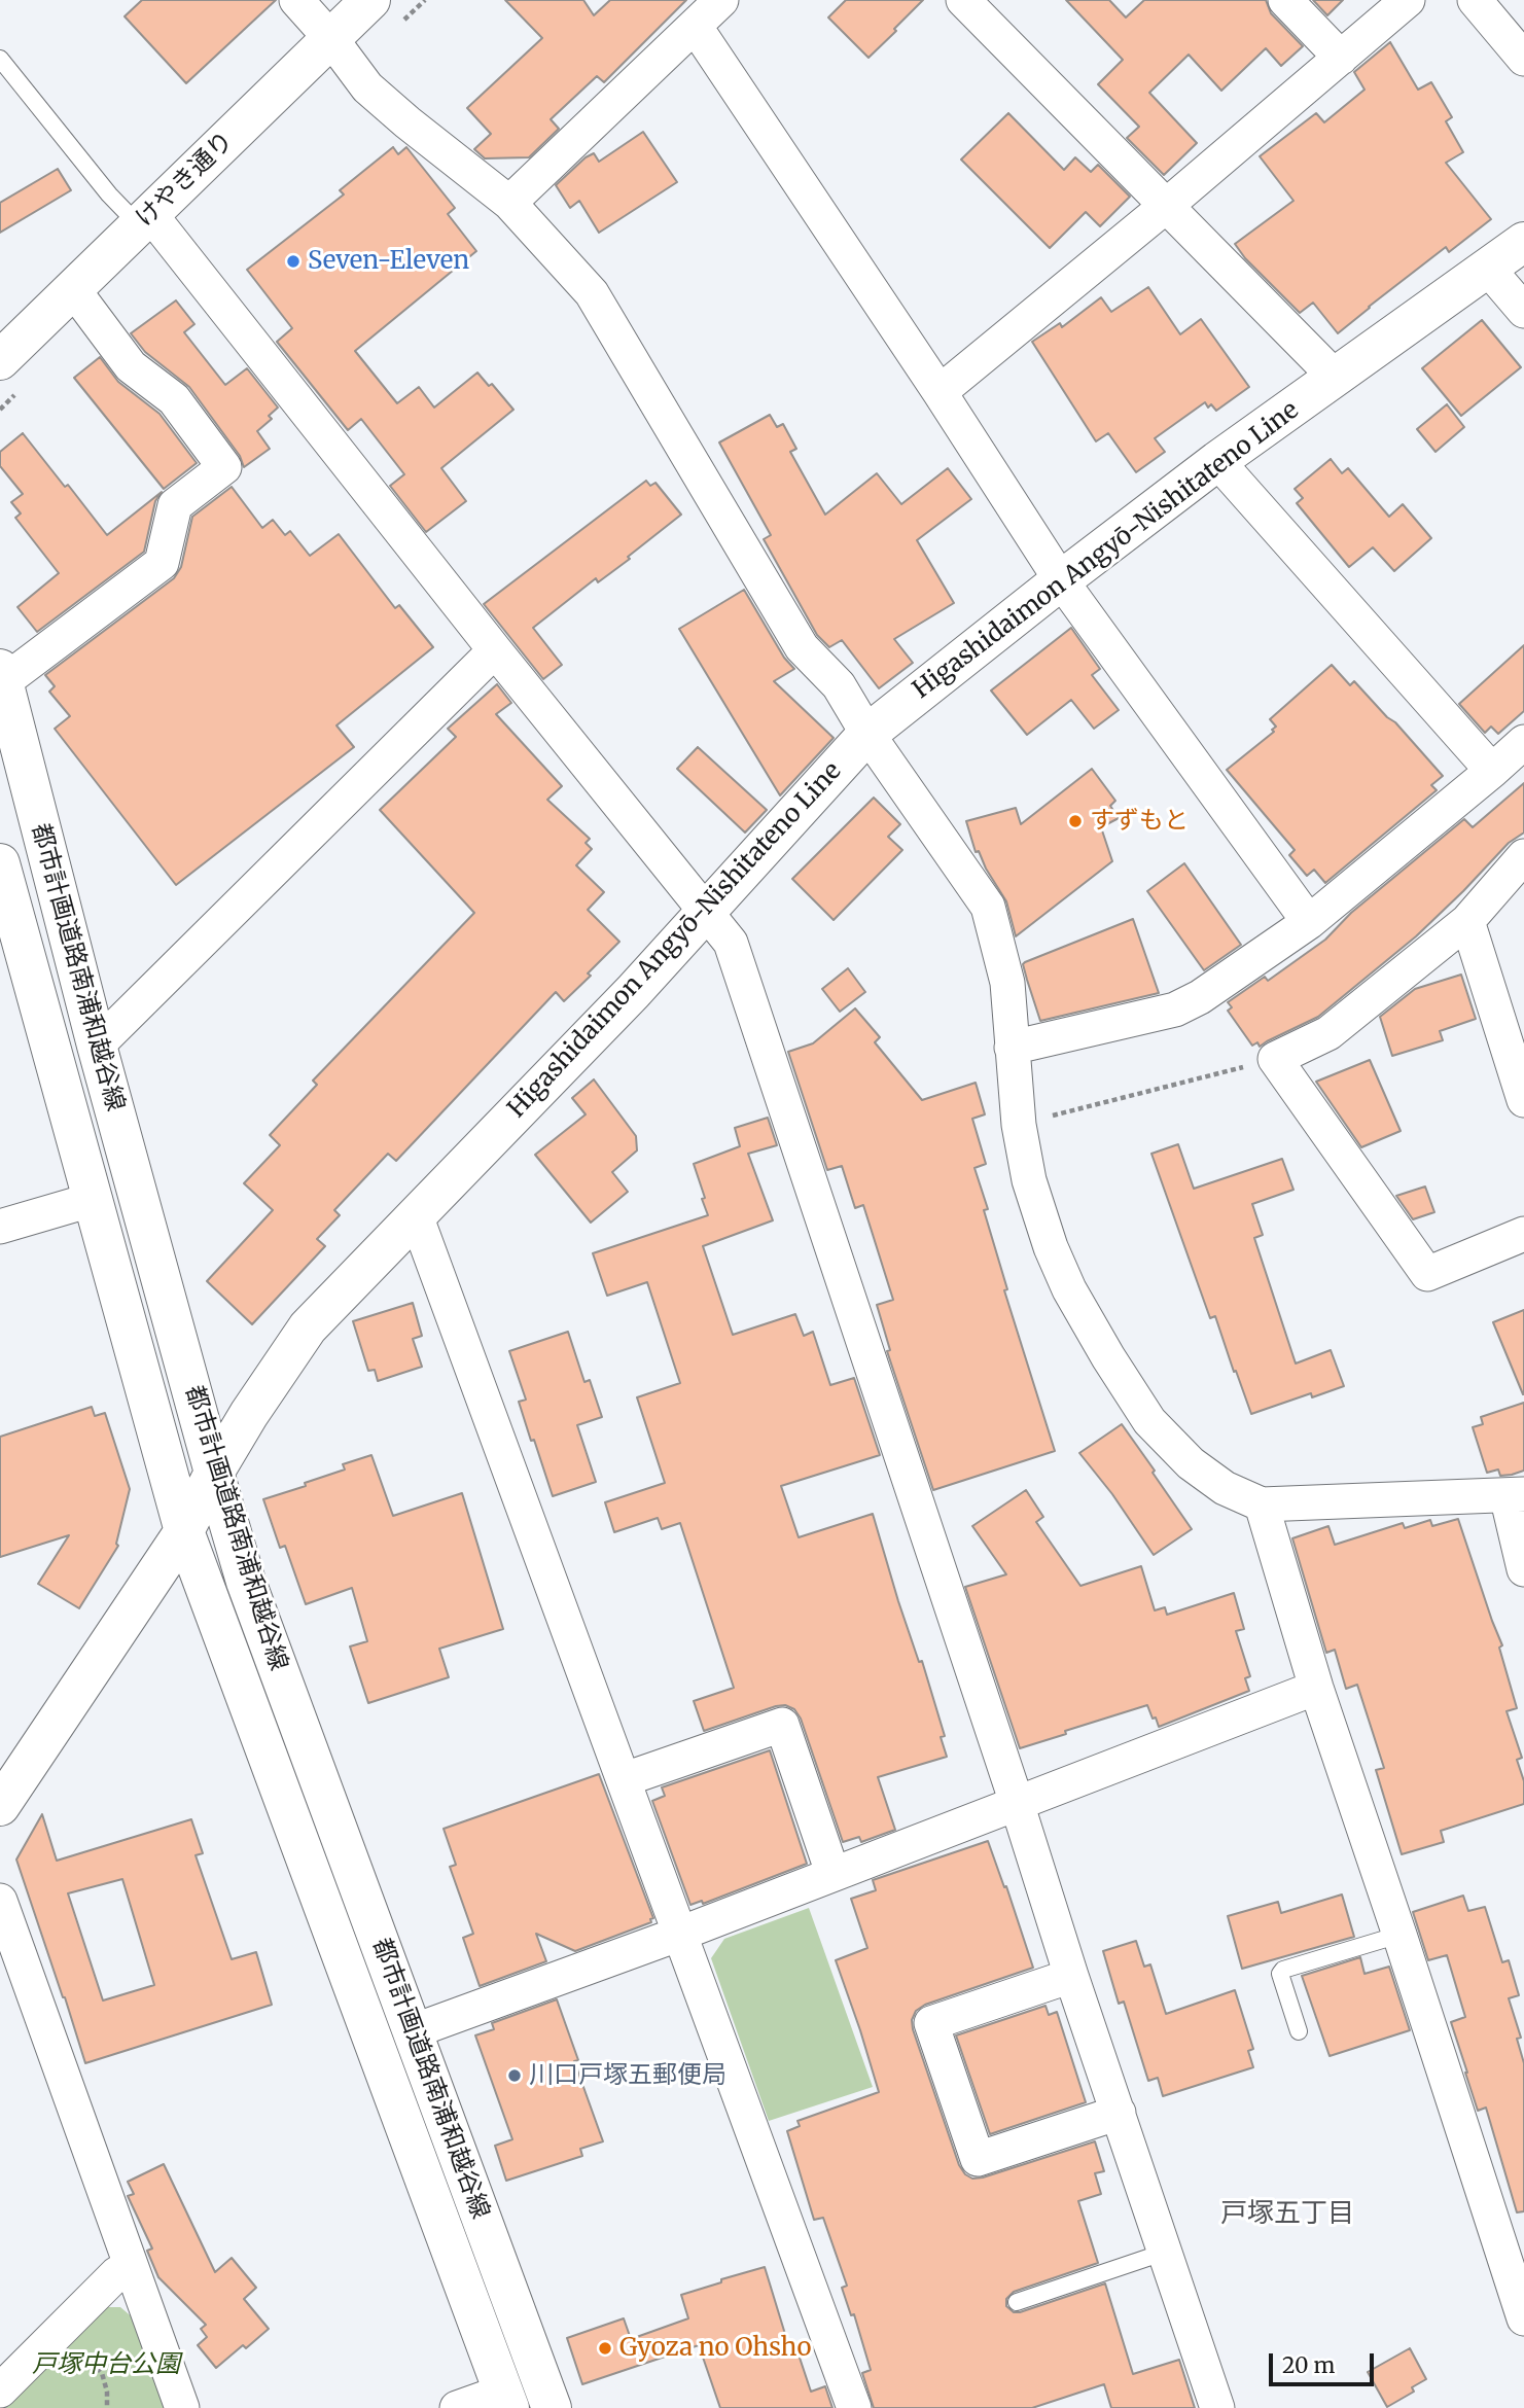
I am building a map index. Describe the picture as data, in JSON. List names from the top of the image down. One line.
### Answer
{"streets":{"street":["けやき通り","Higashidaimon Angyō-Nishitateno Line","都市計画道路南浦和越谷線"]},"crossings":[["Higashidaimon Angyō-Nishitateno Line","都市計画道路南浦和越谷線"]],"districts":["戸塚五丁目"],"parks":["戸塚中台公園"],"places":["Seven-Eleven","すずもと","川口戸塚五郵便局","Gyoza no Ohsho"],"scale_bar":"20 m"}
